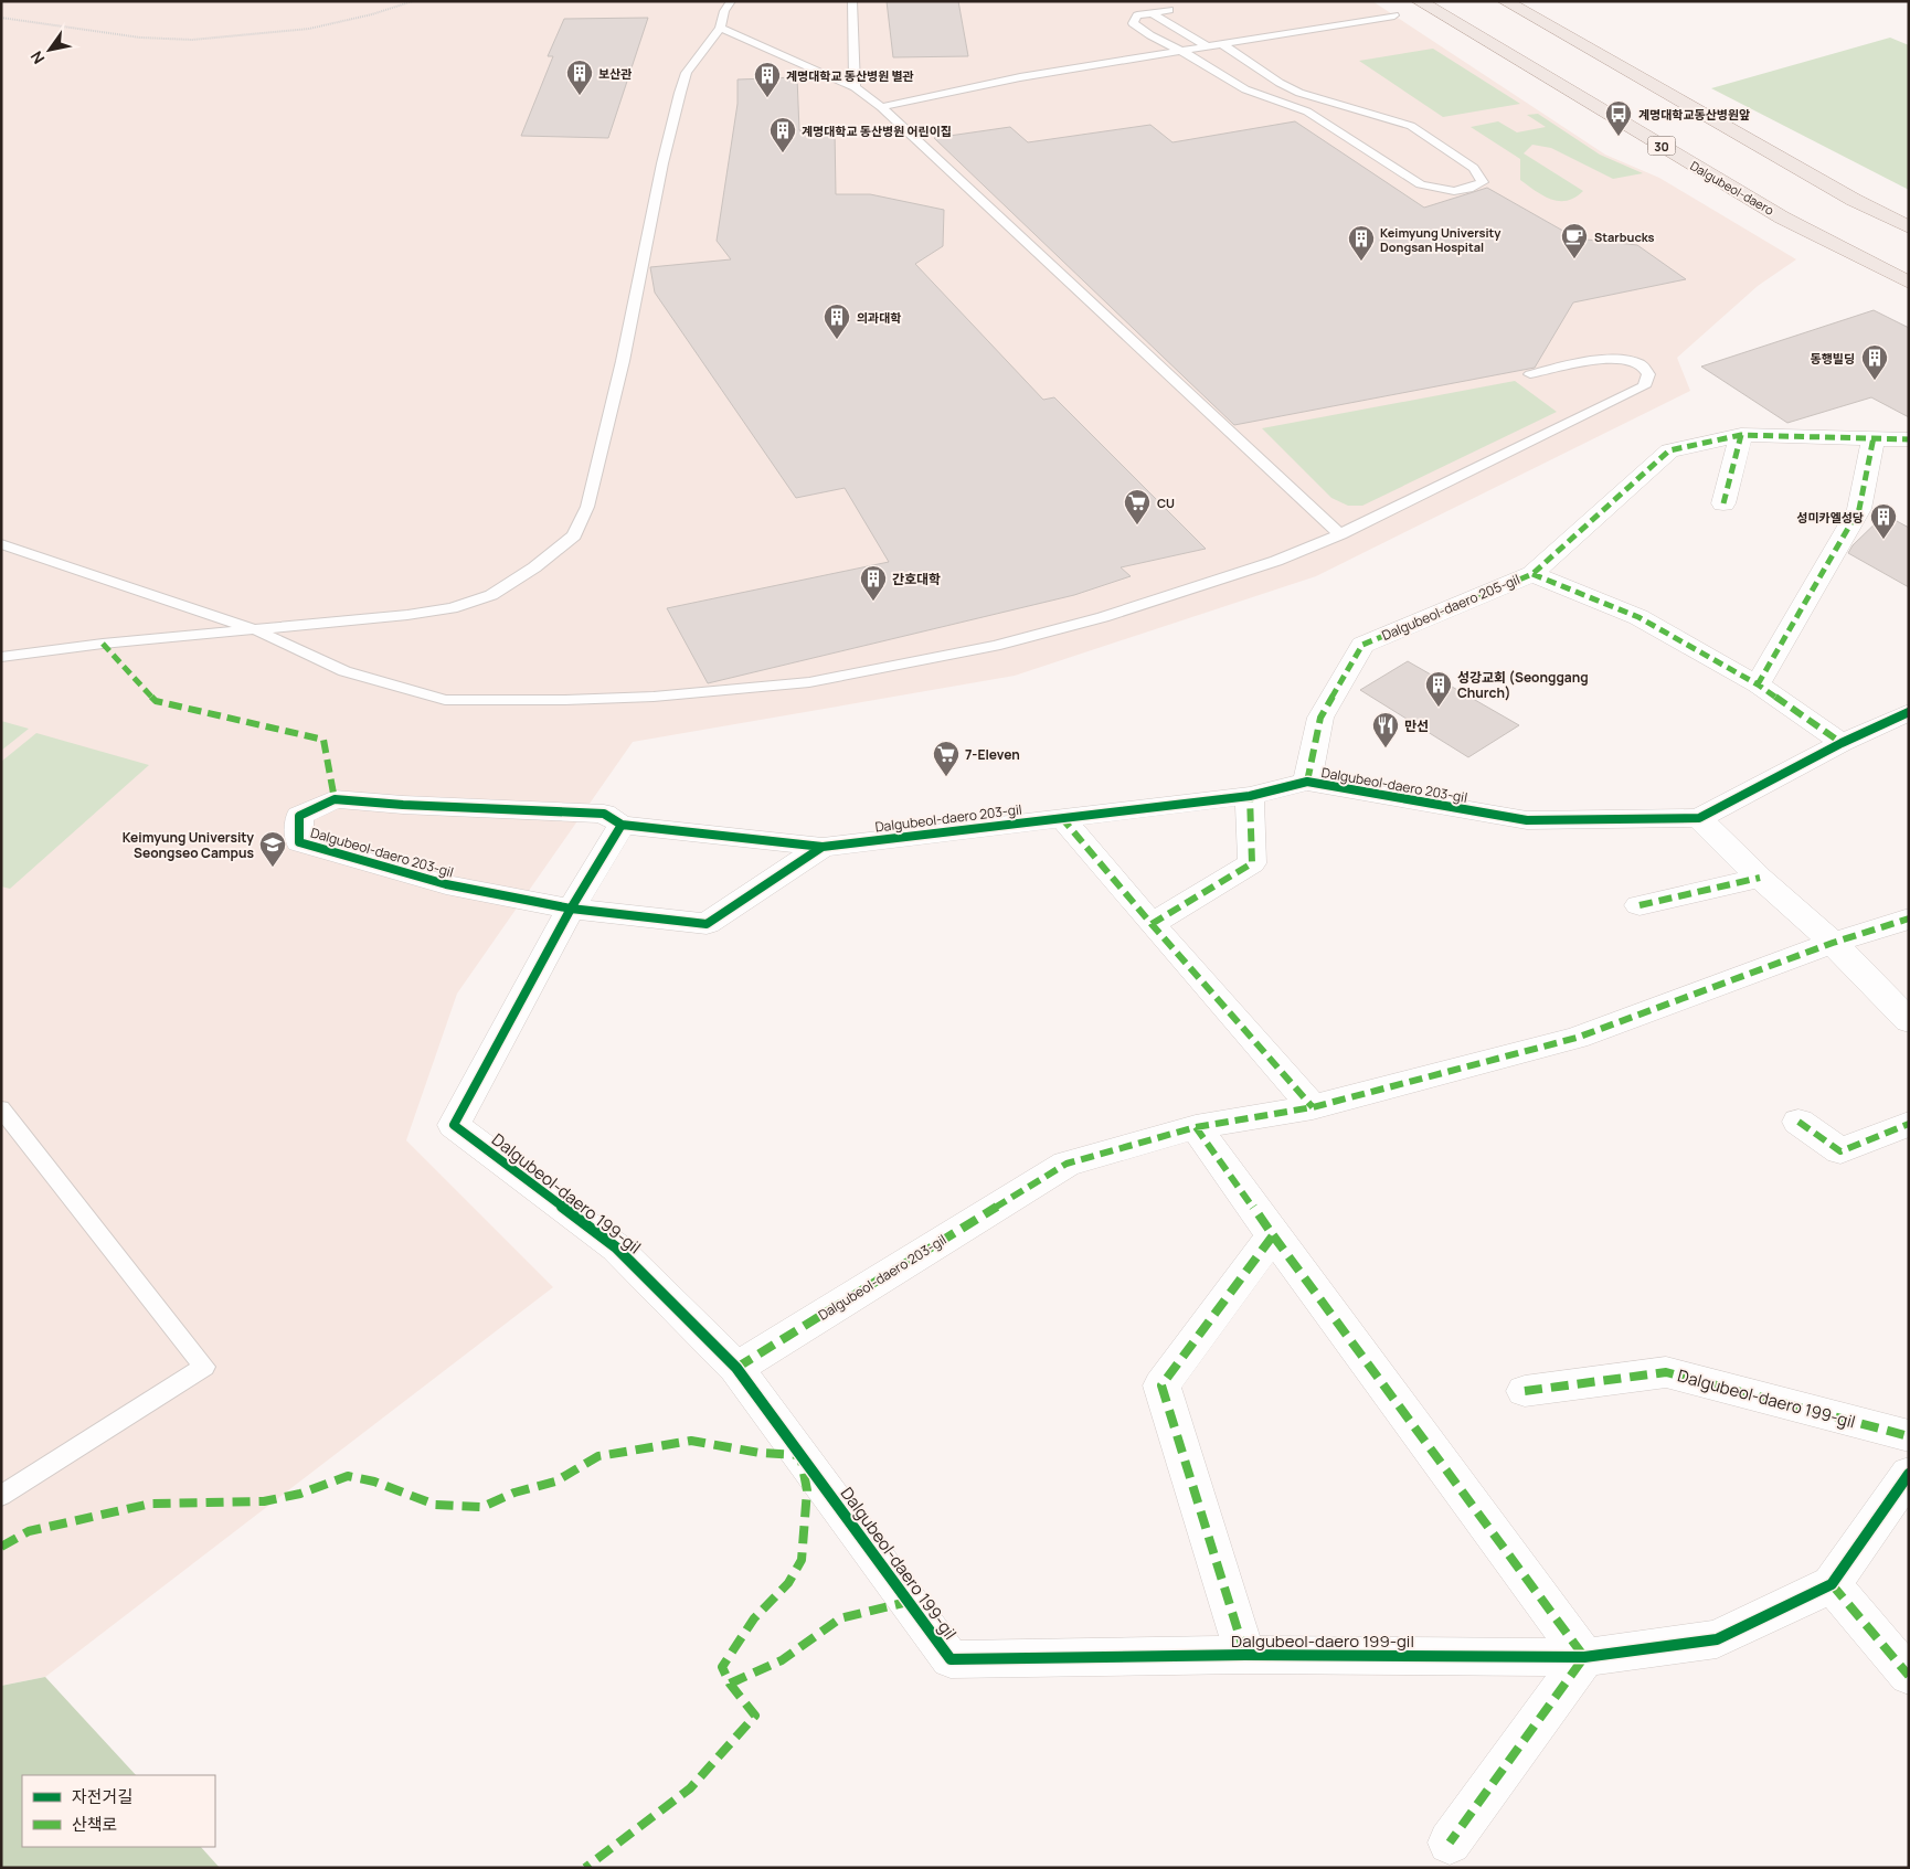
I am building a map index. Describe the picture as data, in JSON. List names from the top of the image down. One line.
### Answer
{"streets":{"main road":["30","Dalgubeol-daero"],"street":["Dalgubeol-daero 205-gil","Dalgubeol-daero 203-gil","Dalgubeol-daero 199-gil"]},"crossings":[["Dalgubeol-daero 205-gil","Dalgubeol-daero 203-gil"],["Dalgubeol-daero 203-gil","Dalgubeol-daero 199-gil"]],"places":{"building":["보산관","계명대학교 동산병원 별관","계명대학교 동산병원 어린이집","Keimyung University Dongsan Hospital","의과대학","동행빌딩","성미카엘성당","간호대학","성강교회 (Seonggang Church)"],"bus stop":["계명대학교동산병원앞"],"cafe":["Starbucks"],"supermarket":["CU","7-Eleven"],"restaurant":["만선"],"school or university":["Keimyung University Seongseo Campus"]},"legend":["자전거길","산책로"],"north":"bottom left"}
